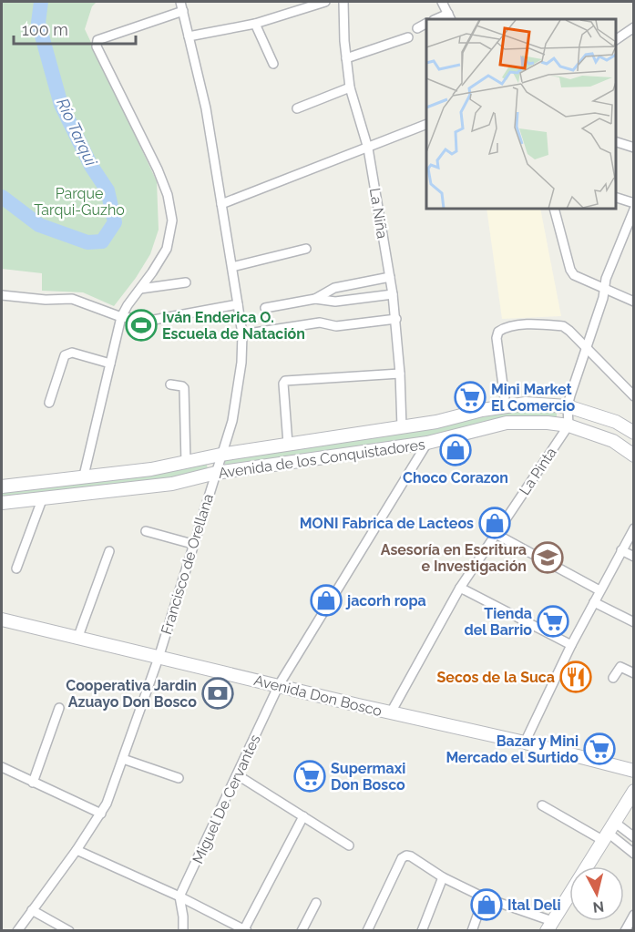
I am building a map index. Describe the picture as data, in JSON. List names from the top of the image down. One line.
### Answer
{"streets":{"main road":["Avenida de los Conquistadores","Avenida Don Bosco"],"street":["La Niña","La Pinta","Francisco de Orellana","Miguel De Cervantes"]},"crossings":[["La Niña","Avenida de los Conquistadores"],["Avenida de los Conquistadores","La Pinta"],["Avenida de los Conquistadores","Francisco de Orellana"],["Avenida de los Conquistadores","Miguel De Cervantes"],["La Pinta","Avenida Don Bosco"],["Francisco de Orellana","Avenida Don Bosco"],["Avenida Don Bosco","Miguel De Cervantes"]],"water":["Río Tarqui"],"parks":["Parque Tarqui-Guzho"],"places":{"sports":["Iván Enderica O. Escuela de Natación"],"supermarket":["Mini Market El Comercio","Tienda del Barrio","Bazar y Mini Mercado el Surtido","Supermaxi Don Bosco"],"shop":["Choco Corazon","MONI Fabrica de Lacteos","jacorh ropa","Ital Deli"],"school or university":["Asesoría en Escritura e Investigación"],"restaurant":["Secos de la Suca"],"bank":["Cooperativa Jardin Azuayo Don Bosco"]},"scale_bar":"100 m","north":"bottom"}
